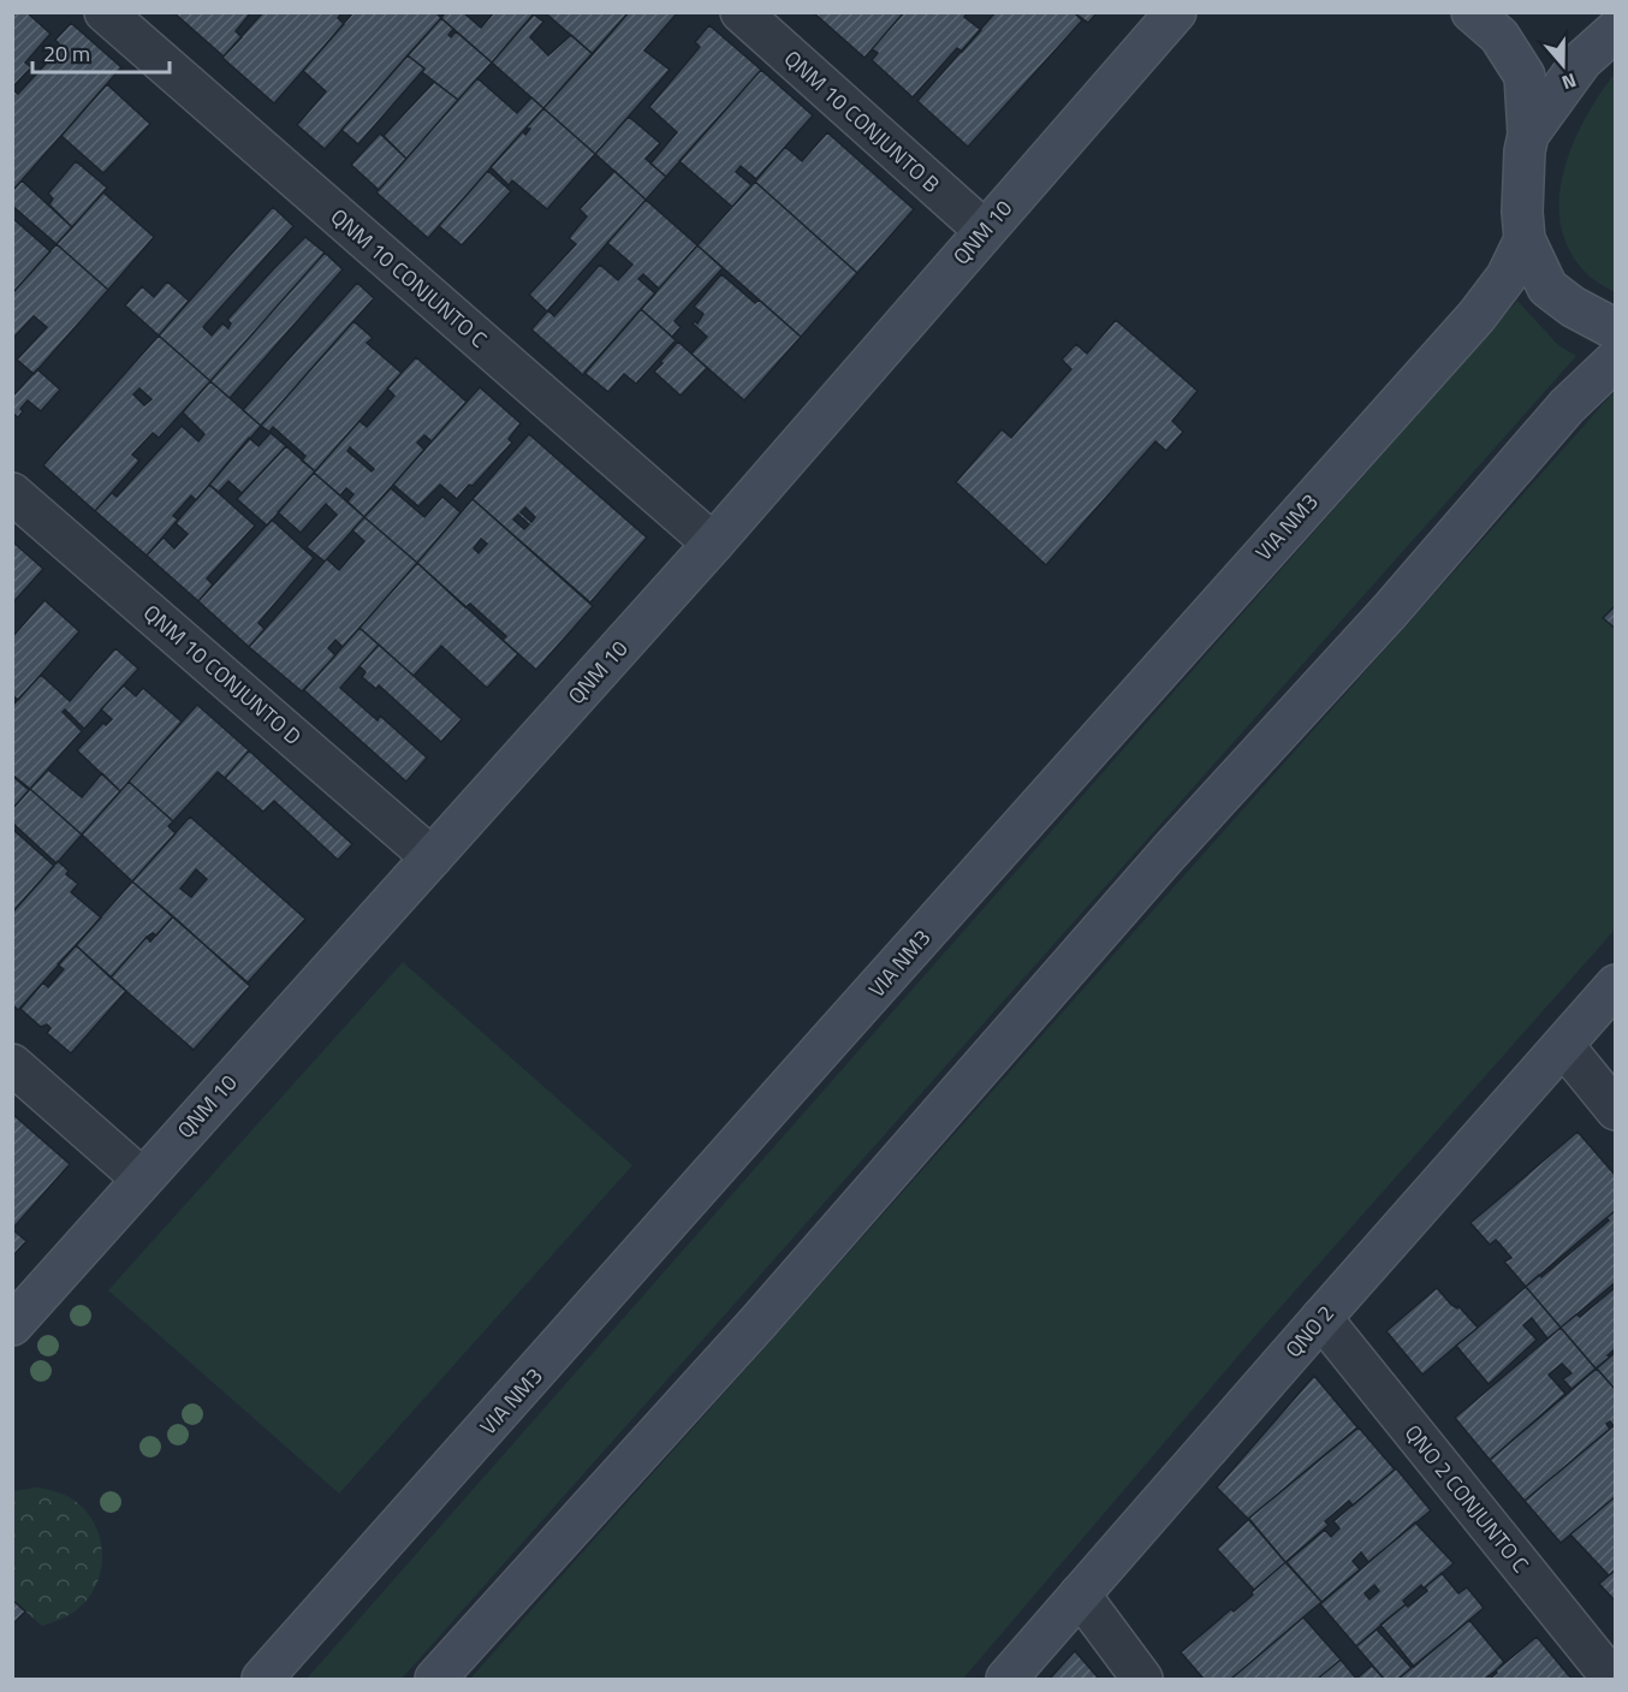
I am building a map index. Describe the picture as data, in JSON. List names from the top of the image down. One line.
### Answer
{"streets":{"main road":["QNM 10","VIA NM3","QNO 2"],"street":["QNM 10 CONJUNTO B","QNM 10 CONJUNTO C","QNM 10 CONJUNTO D","QNO 2 CONJUNTO C"]},"crossings":[["QNM 10 CONJUNTO B","QNM 10"],["QNM 10","QNM 10 CONJUNTO C"],["QNM 10","QNM 10 CONJUNTO D"],["QNO 2","QNO 2 CONJUNTO C"]],"scale_bar":"20 m","north":"bottom"}
